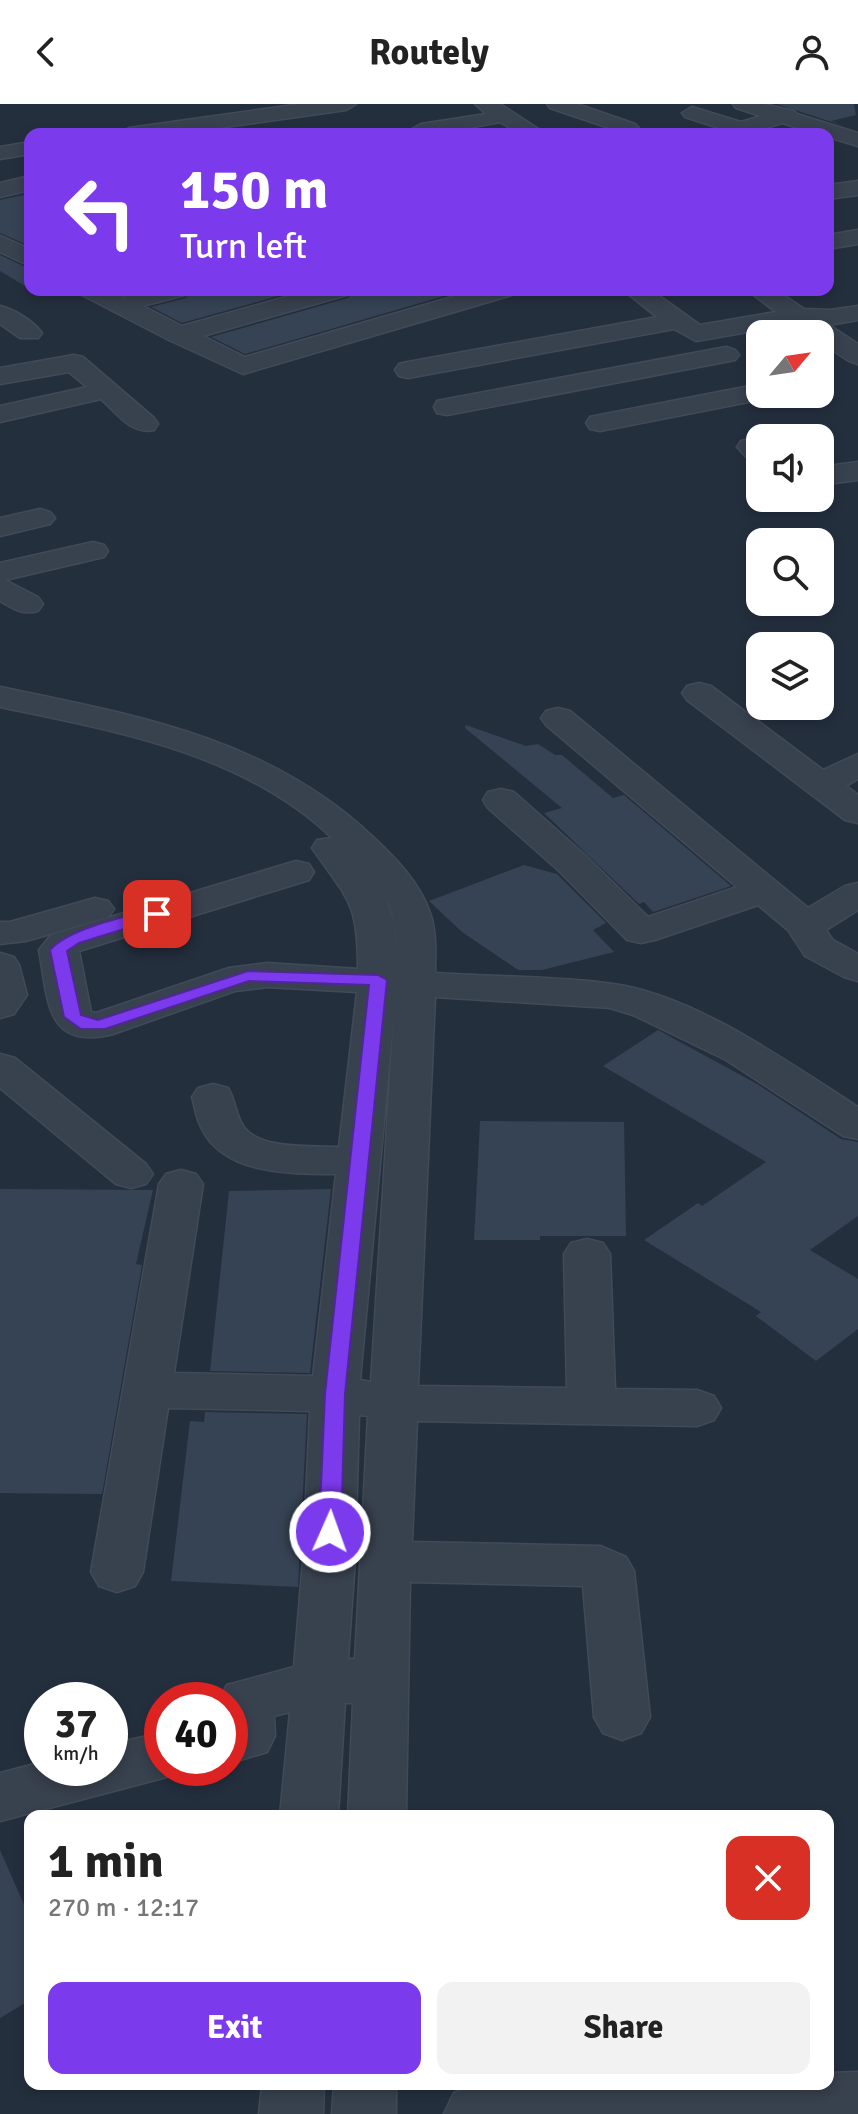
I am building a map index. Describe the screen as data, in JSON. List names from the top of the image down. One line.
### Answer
{"north":"top right","page":{"header":"Routely","turn":["150 m","Turn left"],"speed":"37 km/h","limit":"40","heading":["1 min","270 m · 12:17"],"buttons":["Exit","Share"]}}
